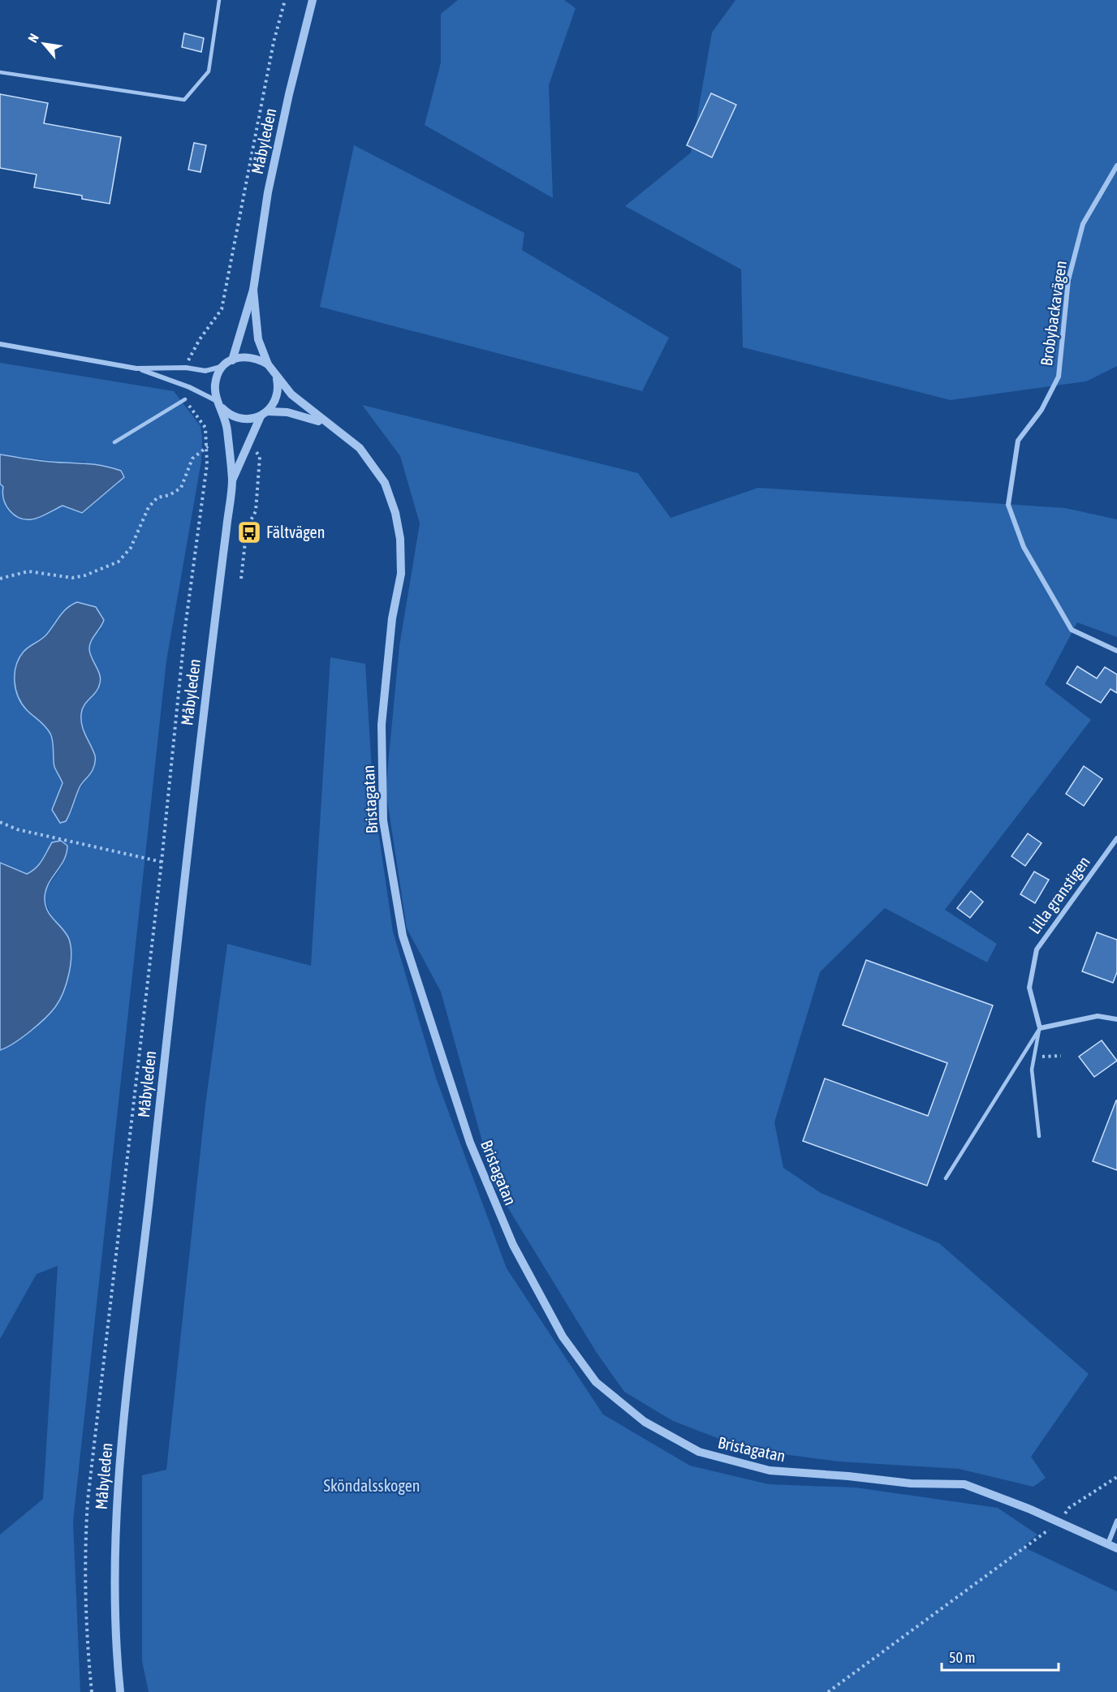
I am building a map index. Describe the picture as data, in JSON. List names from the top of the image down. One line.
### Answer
{"streets":{"street":["Måbyleden","Brobybackavägen","Bristagatan","Lilla granstigen"]},"crossings":[["Måbyleden","Bristagatan"]],"parks":["Sköndalsskogen"],"places":{"bus stop":["Fältvägen"]},"scale_bar":"50 m","north":"top left"}
